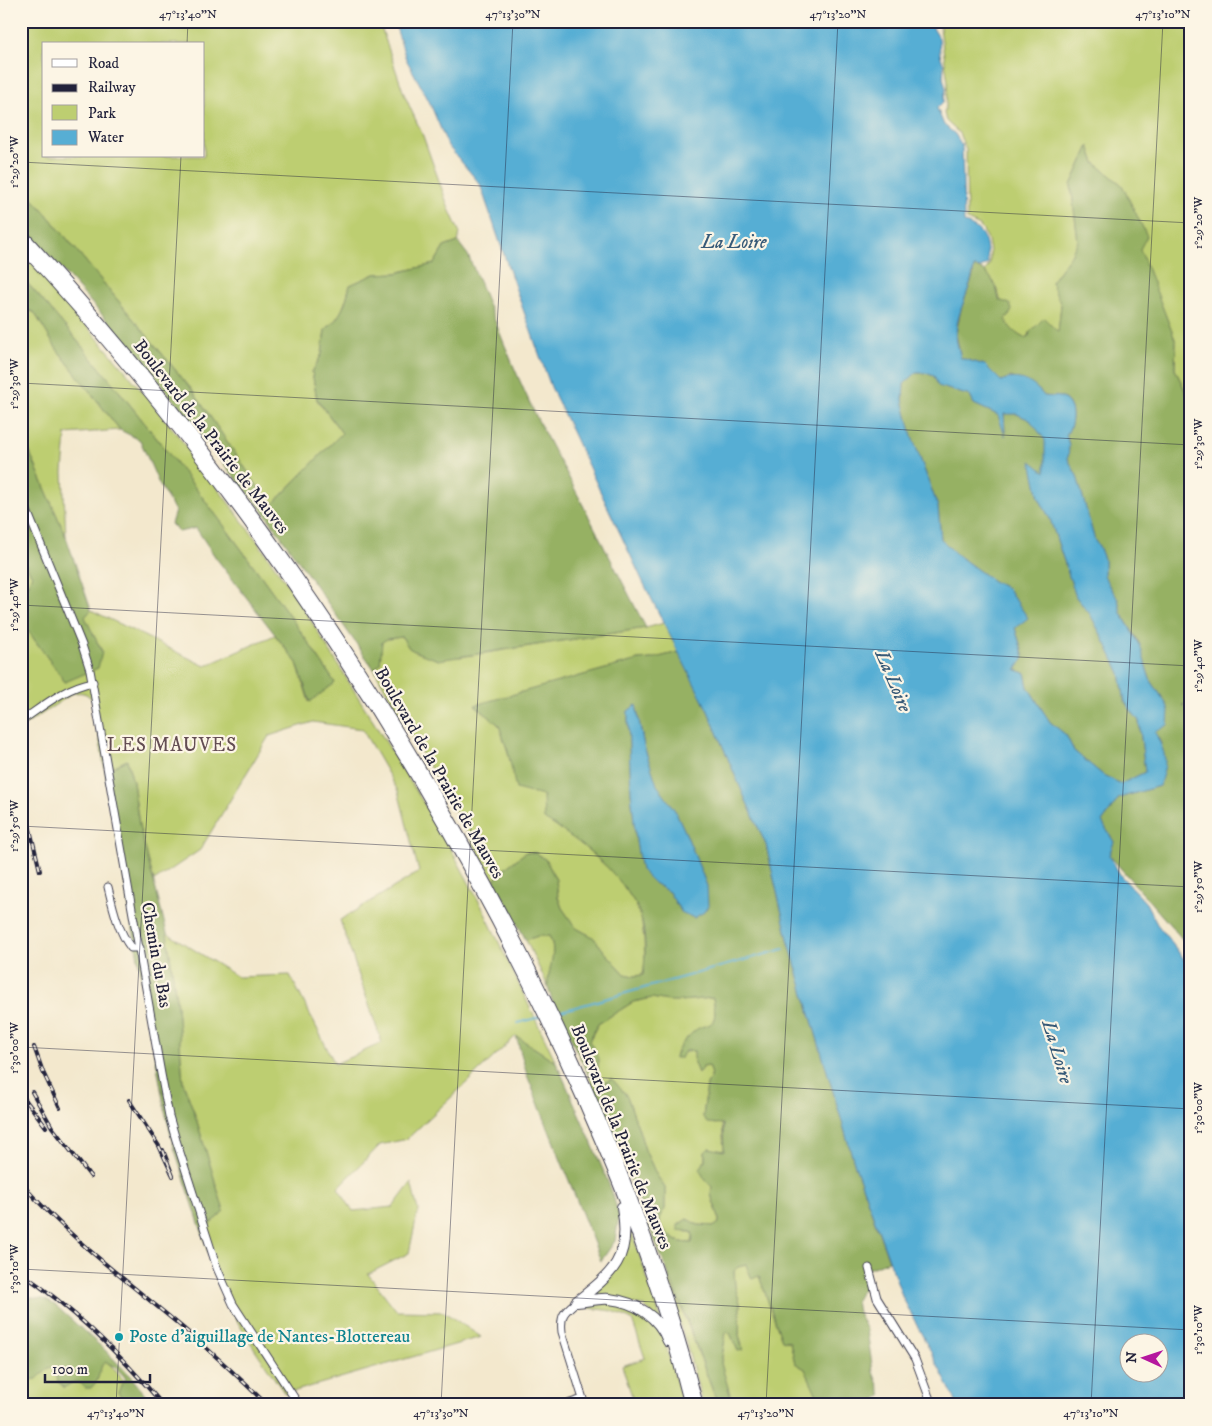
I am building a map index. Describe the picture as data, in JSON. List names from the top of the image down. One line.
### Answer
{"streets":{"main road":["Boulevard de la Prairie de Mauves"],"street":["Chemin du Bas"]},"districts":["LES MAUVES"],"water":["La Loire"],"places":["Poste d’aiguillage de Nantes-Blottereau"],"legend":["Road","Railway","Park","Water"],"scale_bar":"100 m","north":"left","coordinates":["47°13'40\"N","47°13'30\"N","47°13'20\"N","47°13'10\"N","1°29'20\"W","1°29'30\"W","1°29'40\"W","1°29'50\"W","1°30'00\"W","1°30'10\"W"]}
